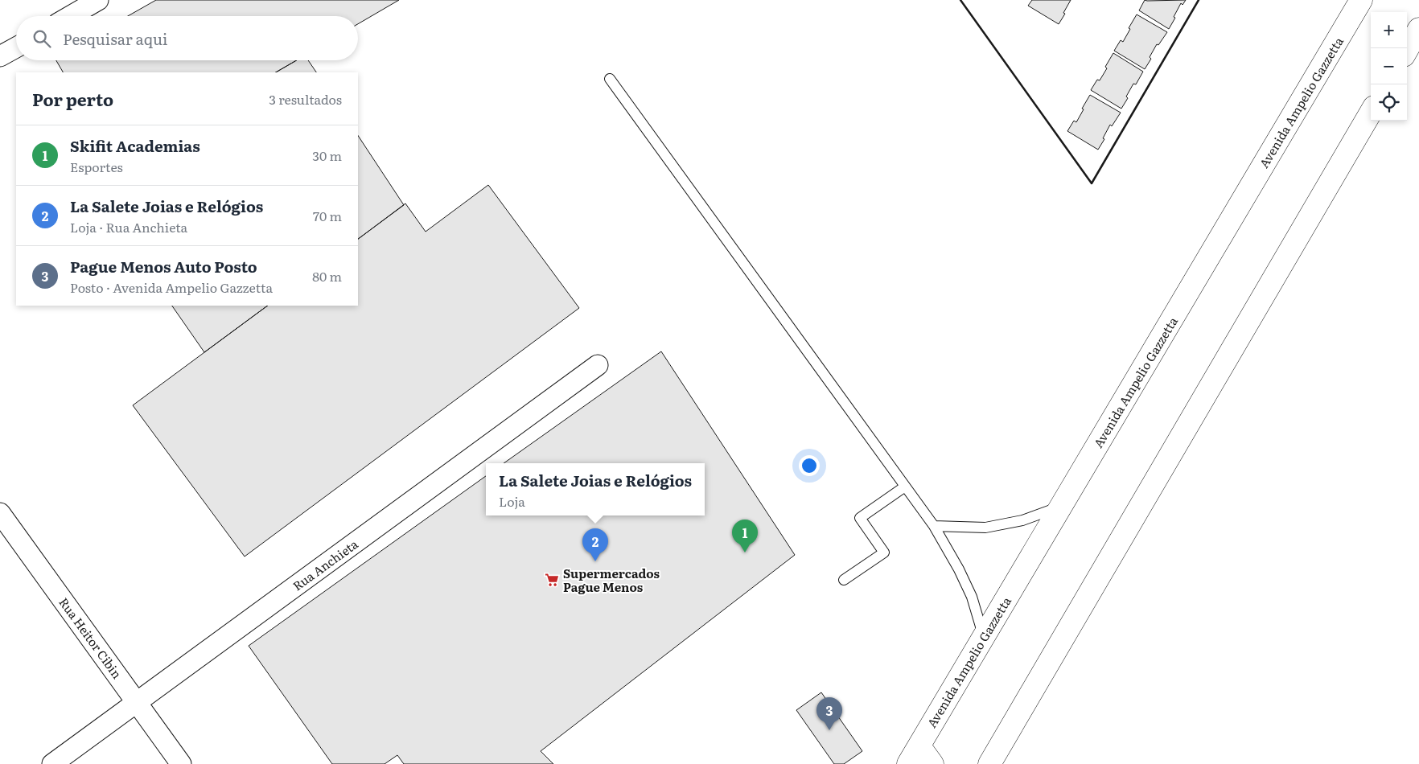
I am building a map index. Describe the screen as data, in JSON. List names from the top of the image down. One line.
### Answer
{"streets":{"main road":["Avenida Ampelio Gazzetta"],"street":["Rua Anchieta","Rua Heitor Cibin"]},"crossings":[["Rua Anchieta","Rua Heitor Cibin"]],"places":{"supermarket":["Supermercados Pague Menos"]},"page":{"map_buttons":["+","−"],"search":"Pesquisar aqui","heading":["Por perto","3 resultados"],"list":[{"mark":"1","name":"Skifit Academias","note":"Esportes","value":"30 m"},{"mark":"2","name":"La Salete Joias e Relógios","note":"Loja · Rua Anchieta","value":"70 m"},{"mark":"3","name":"Pague Menos Auto Posto","note":"Posto · Avenida Ampelio Gazzetta","value":"80 m"}],"popup":["La Salete Joias e Relógios","Loja"],"pins":["1","2","3"]}}
